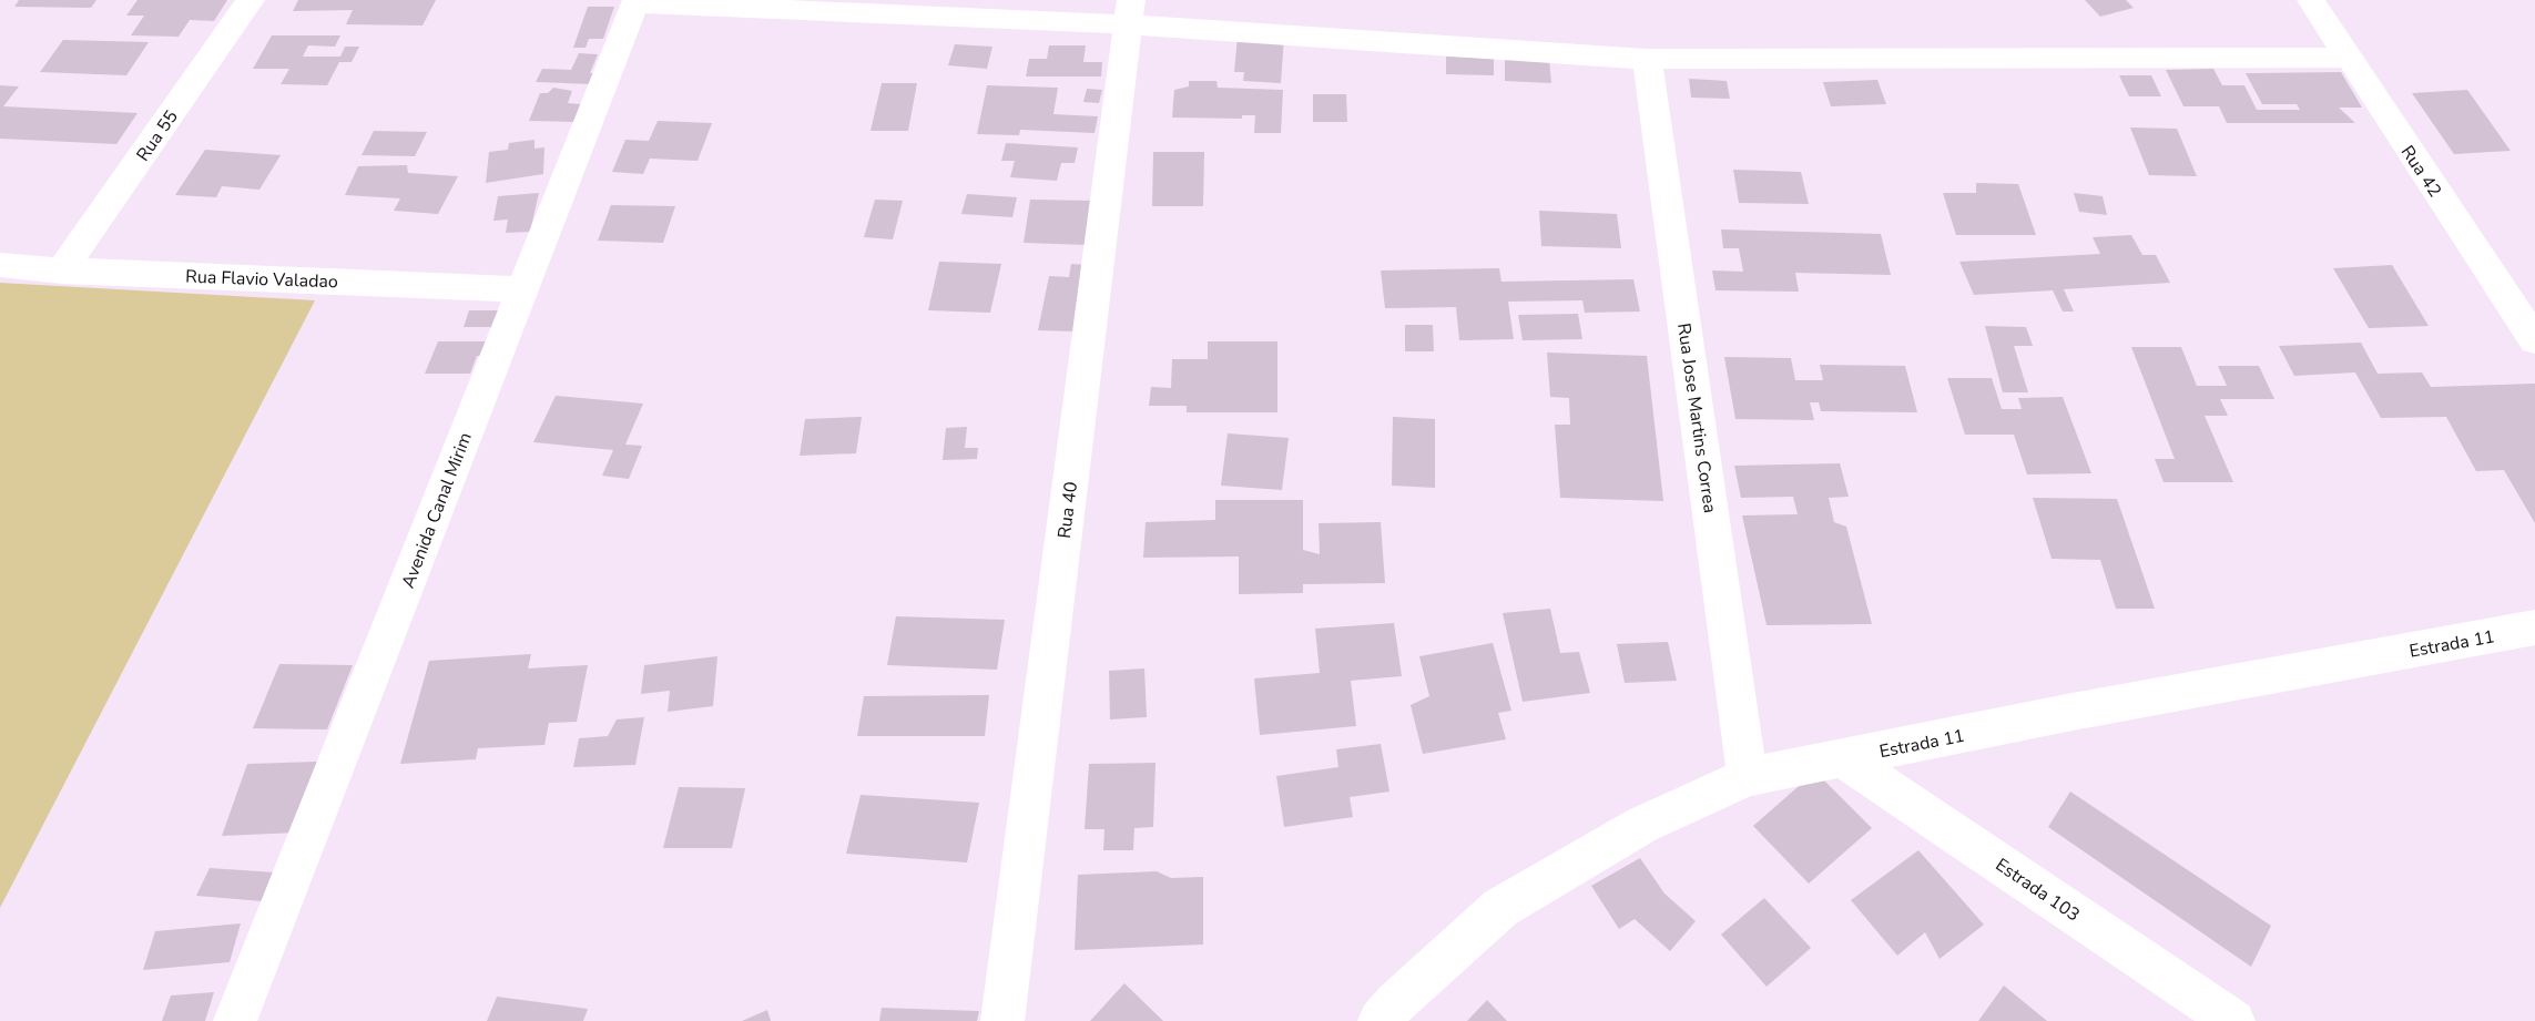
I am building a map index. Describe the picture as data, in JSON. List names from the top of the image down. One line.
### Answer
{"streets":{"street":["Rua 55","Rua 42","Rua Flavio Valadao","Rua Jose Martins Correa","Avenida Canal Mirim","Rua 40","Estrada 11","Estrada 103"]},"crossings":[["Rua 55","Rua Flavio Valadao"],["Rua Flavio Valadao","Avenida Canal Mirim"],["Rua Jose Martins Correa","Estrada 11"],["Estrada 11","Estrada 103"]]}
